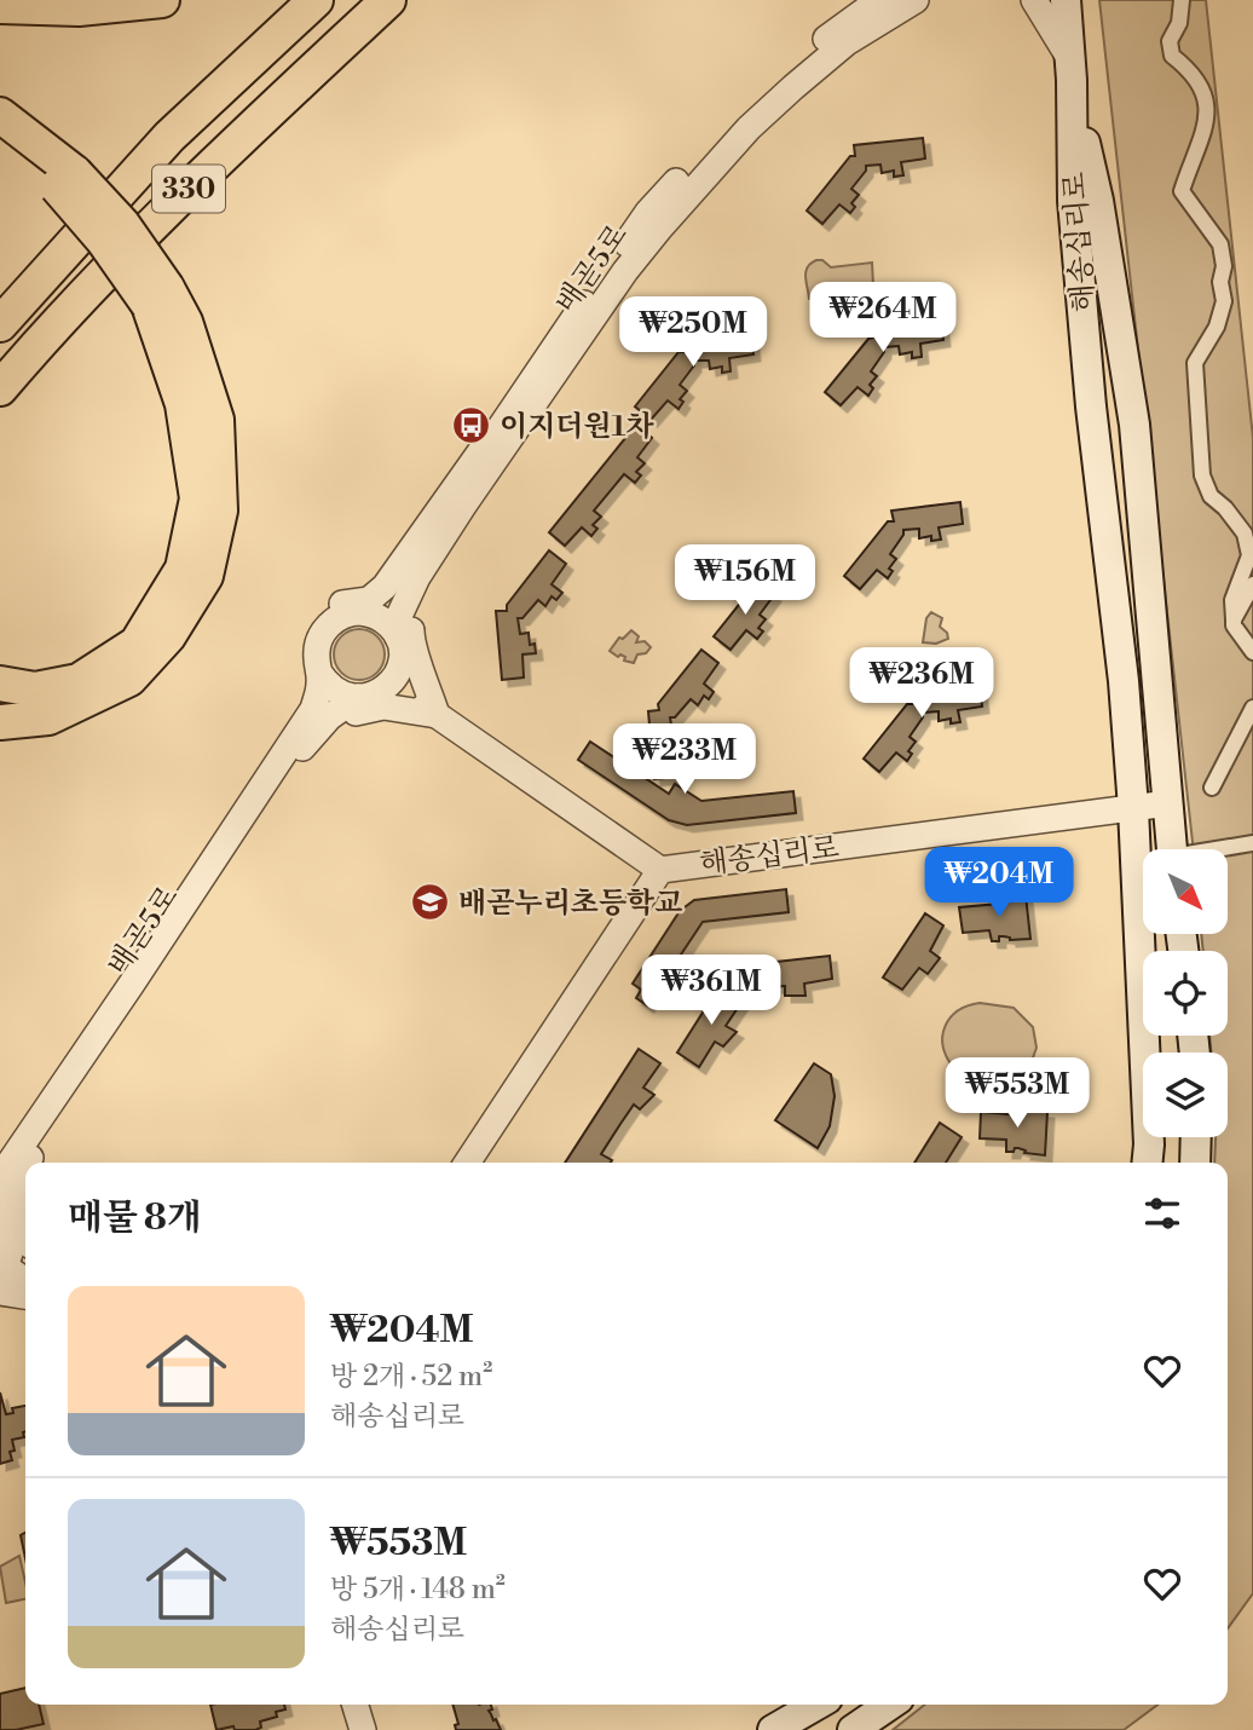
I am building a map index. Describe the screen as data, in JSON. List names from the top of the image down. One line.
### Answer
{"streets":{"highway":["330"],"main road":["해송십리로"],"street":["배곧5로"]},"places":{"bus stop":["이지더원1차"],"school or university":["배곧누리초등학교"]},"north":"bottom right","page":{"price":["₩264M","₩250M","₩156M","₩236M","₩233M","₩204M","₩361M","₩553M"],"heading":"매물 8개","list":[{"name":"₩204M","note":"방 2개 · 52 m² · 해송십리로"},{"name":"₩553M","note":"방 5개 · 148 m² · 해송십리로"}]}}
